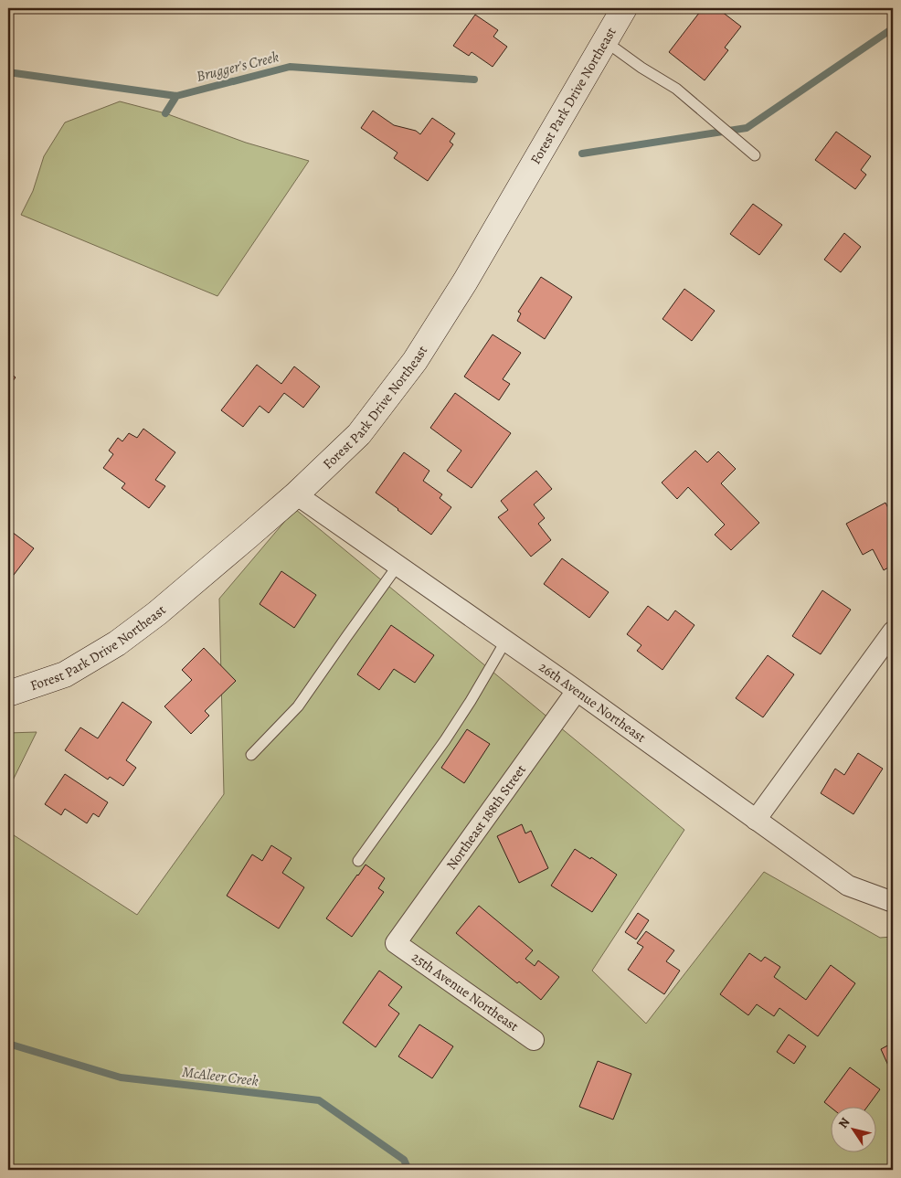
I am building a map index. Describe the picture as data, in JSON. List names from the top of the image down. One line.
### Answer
{"streets":{"street":["Forest Park Drive Northeast","26th Avenue Northeast","Northeast 188th Street","25th Avenue Northeast"]},"crossings":[["Forest Park Drive Northeast","26th Avenue Northeast"],["26th Avenue Northeast","Northeast 188th Street"],["Northeast 188th Street","25th Avenue Northeast"]],"water":["Brugger's Creek","McAleer Creek"],"north":"top left"}
